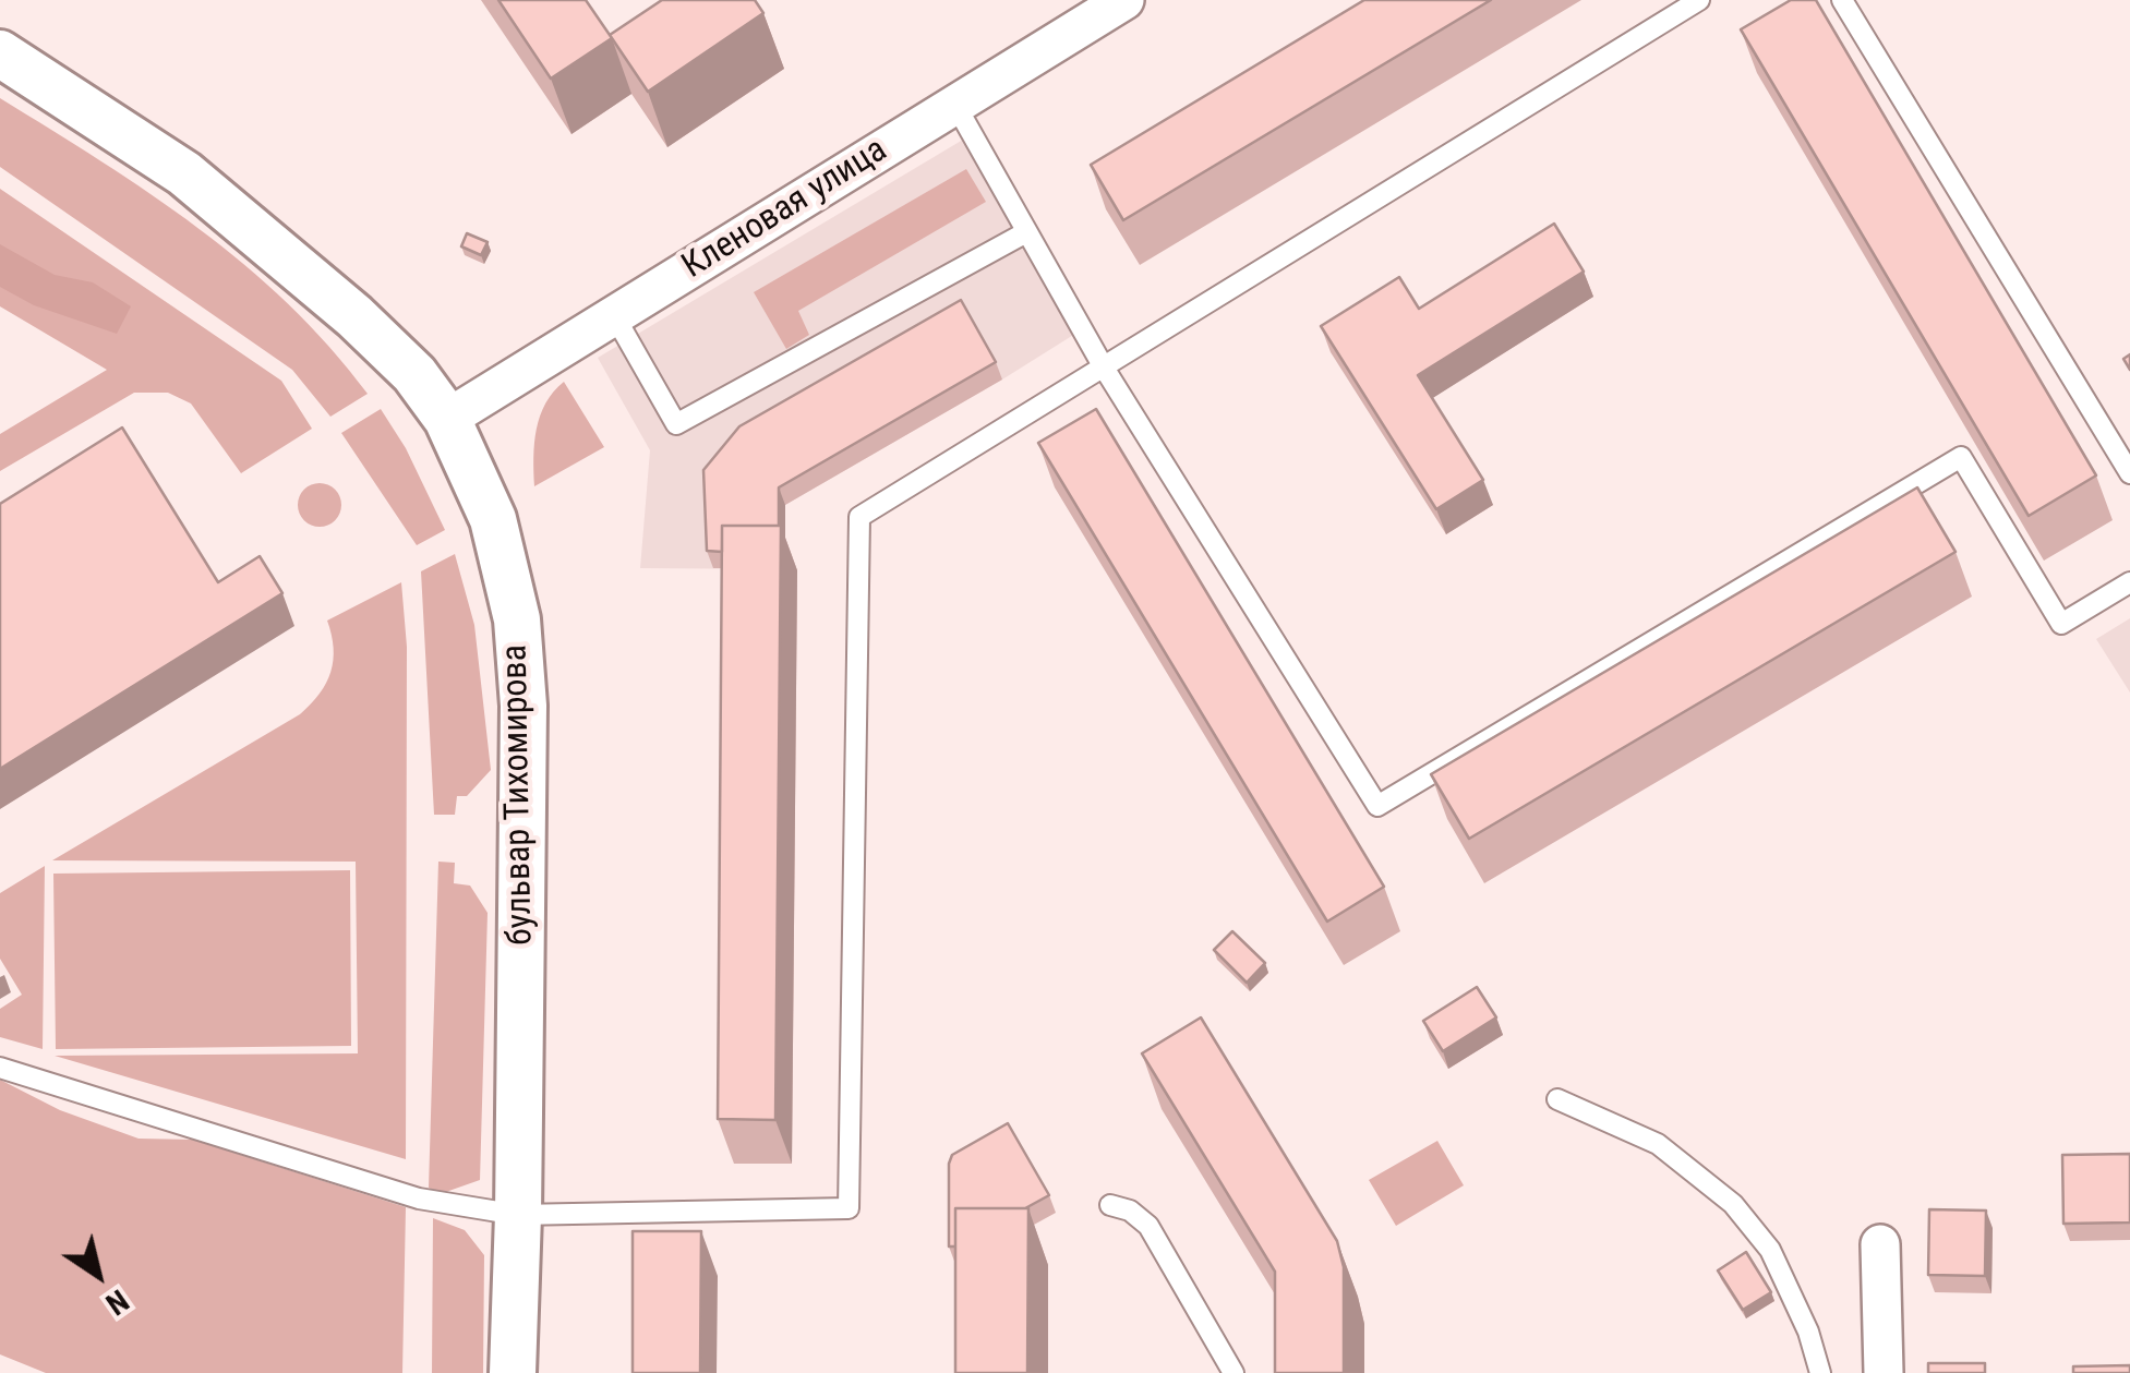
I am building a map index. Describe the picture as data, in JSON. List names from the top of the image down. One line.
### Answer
{"streets":{"street":["Кленовая улица","бульвар Тихомирова"]},"crossings":[["Кленовая улица","бульвар Тихомирова"]],"north":"bottom right"}
